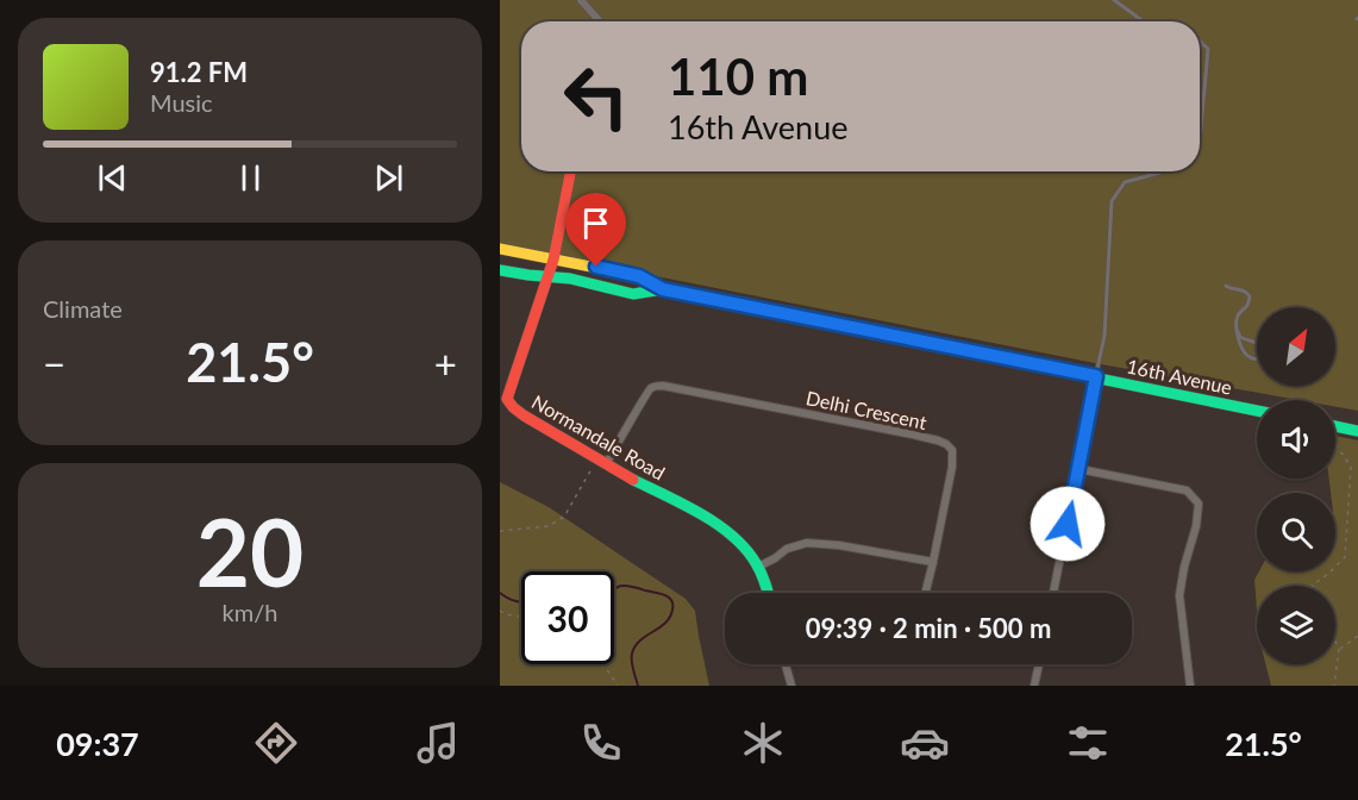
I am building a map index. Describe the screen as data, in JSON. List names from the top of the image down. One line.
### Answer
{"streets":{"main road":["16th Avenue","Normandale Road"],"street":["Delhi Crescent"]},"crossings":[["16th Avenue","Normandale Road"],["Delhi Crescent","Normandale Road"]],"north":"top right","page":{"turn":["110 m","16th Avenue"],"song":["91.2 FM","Music"],"tile":["Climate",["20","km/h"]],"heat":["−","21.5°","+"],"limit":"30","trip":"09:39 · 2 min · 500 m","tabs":["09:37","21.5°"]}}
